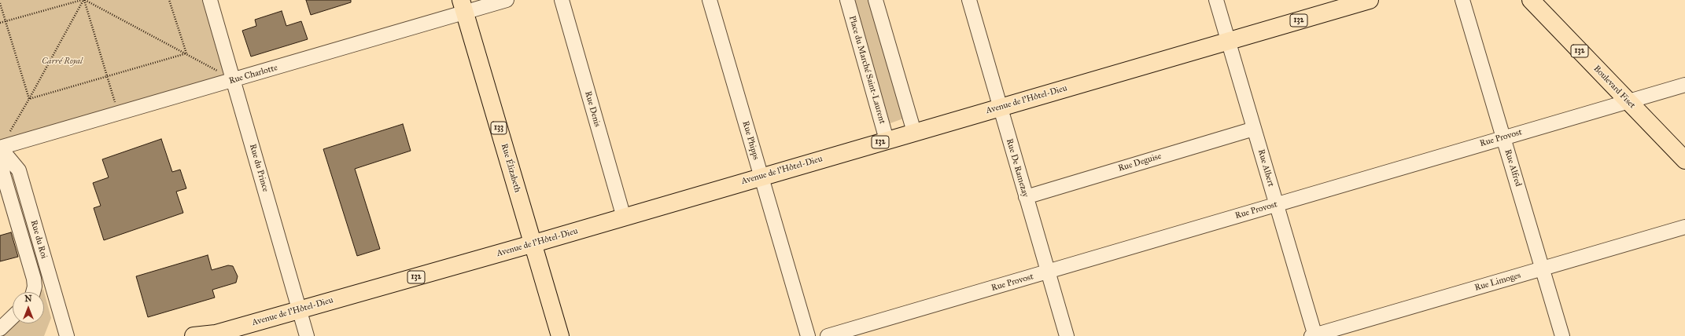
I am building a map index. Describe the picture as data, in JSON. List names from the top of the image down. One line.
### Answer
{"streets":{"main road":["132","Boulevard Fiset","Avenue de l'Hôtel-Dieu","133","Rue Élizabeth"],"street":["Place du Marché Saint-Laurent","Rue Charlotte","Rue Denis","Rue Provost","Rue Phipps","Rue Deguise","Rue du Prince","Rue De Ramezay","Rue Albert","Rue Alfred","Rue du Roi","Rue Limoges"]},"crossings":[["Place du Marché Saint-Laurent","Avenue de l'Hôtel-Dieu"],["Rue Charlotte","Rue du Prince"],["Rue Charlotte","Rue Élizabeth"],["Rue Charlotte","Rue du Roi"],["Boulevard Fiset","Rue Provost"],["Avenue de l'Hôtel-Dieu","Rue Denis"],["Avenue de l'Hôtel-Dieu","Rue Phipps"],["Avenue de l'Hôtel-Dieu","Rue du Prince"],["Avenue de l'Hôtel-Dieu","Rue Élizabeth"],["Avenue de l'Hôtel-Dieu","Rue De Ramezay"],["Avenue de l'Hôtel-Dieu","Rue Albert"],["Rue Provost","Rue De Ramezay"],["Rue Provost","Rue Albert"],["Rue Provost","Rue Alfred"],["Rue Deguise","Rue De Ramezay"],["Rue Deguise","Rue Albert"],["Rue Albert","Rue Limoges"],["Rue Alfred","Rue Limoges"]],"parks":["Carré Royal"],"north":"top"}
